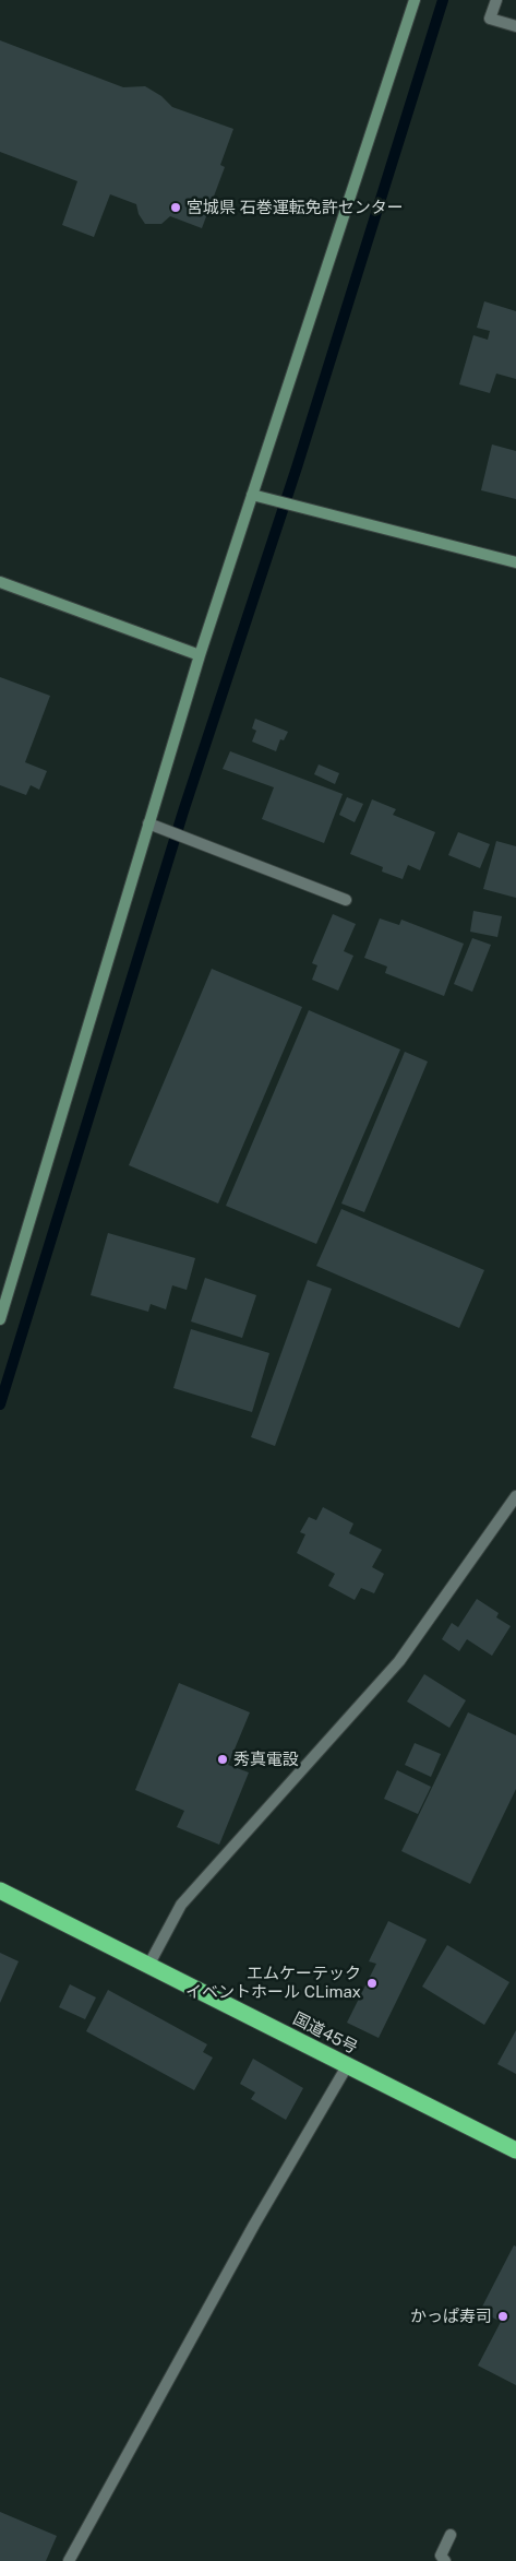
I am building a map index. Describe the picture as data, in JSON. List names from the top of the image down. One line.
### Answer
{"streets":{"highway":["国道45号"]},"places":["宮城県 石巻運転免許センター","秀真電設","エムケーテック イベントホール CLimax","かっぱ寿司"]}
